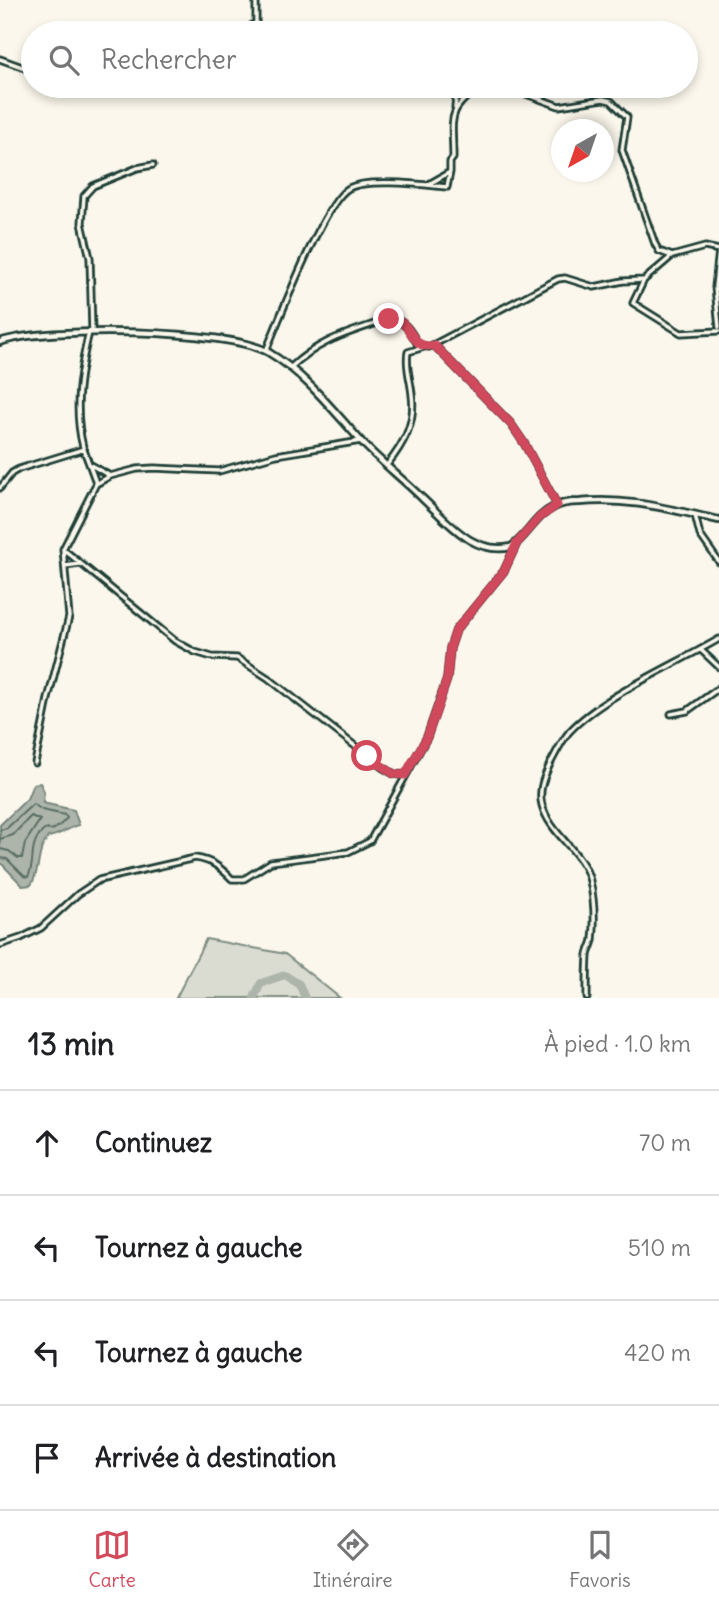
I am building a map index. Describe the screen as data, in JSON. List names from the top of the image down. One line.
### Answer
{"north":"bottom left","page":{"search":"Rechercher","heading":["13 min","À pied · 1.0 km"],"list":[["Continuez","70 m"],["Tournez à gauche","510 m"],["Tournez à gauche","420 m"],"Arrivée à destination"],"nav":["Carte","Itinéraire","Favoris"]}}
